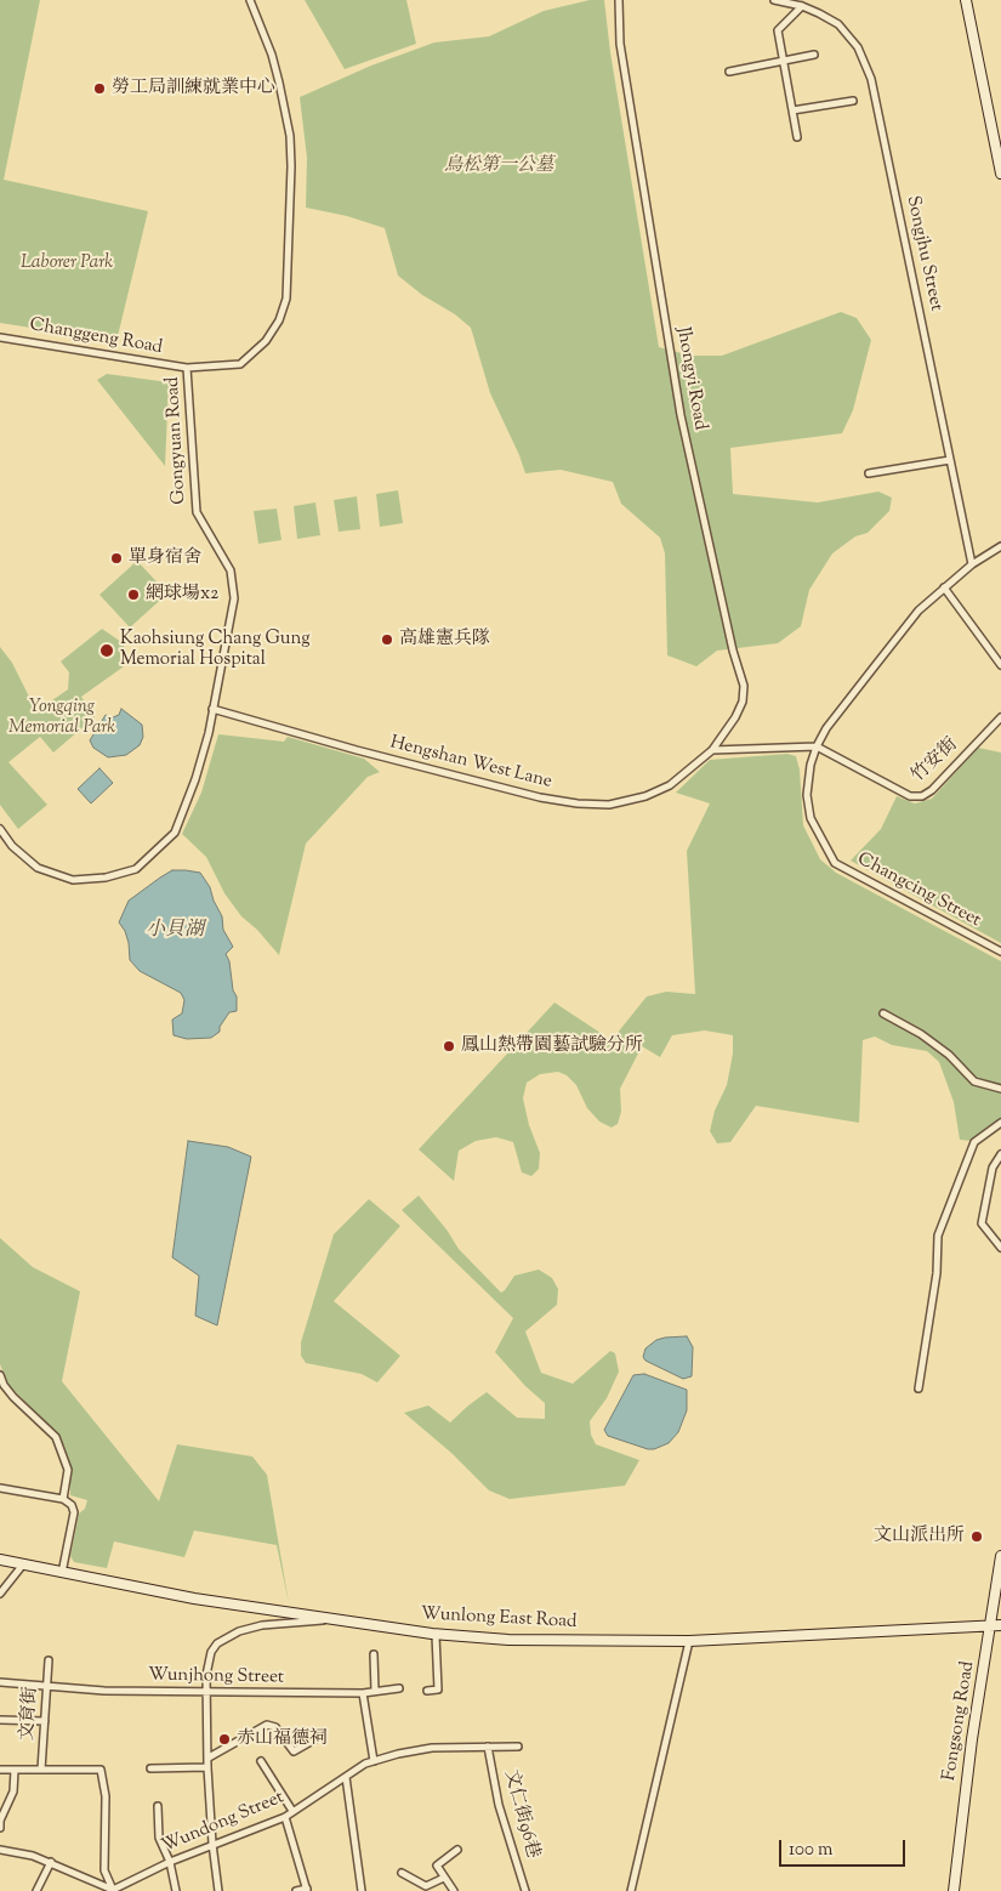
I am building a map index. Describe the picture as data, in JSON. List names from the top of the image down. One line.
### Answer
{"streets":{"street":["Songjhu Street","Changgeng Road","Jhongyi Road","Gongyuan Road","竹安街","Hengshan West Lane","Changcing Street","Wunlong East Road","Wunjhong Street","文育街","Fongsong Road","文仁街96巷","Wundong Street"]},"crossings":[["Songjhu Street","Changcing Street"],["Changgeng Road","Gongyuan Road"],["Jhongyi Road","Hengshan West Lane"],["Gongyuan Road","Hengshan West Lane"],["竹安街","Changcing Street"],["Wunlong East Road","Fongsong Road"],["Wunjhong Street","文育街"],["文仁街96巷","Wundong Street"]],"water":["小貝湖"],"parks":["鳥松第一公墓","Laborer Park","Yongqing Memorial Park"],"places":["勞工局訓練就業中心","單身宿舍","網球場x2","高雄憲兵隊","Kaohsiung Chang Gung Memorial Hospital","鳳山熱帶園藝試驗分所","文山派出所","赤山福德祠"],"scale_bar":"100 m"}
